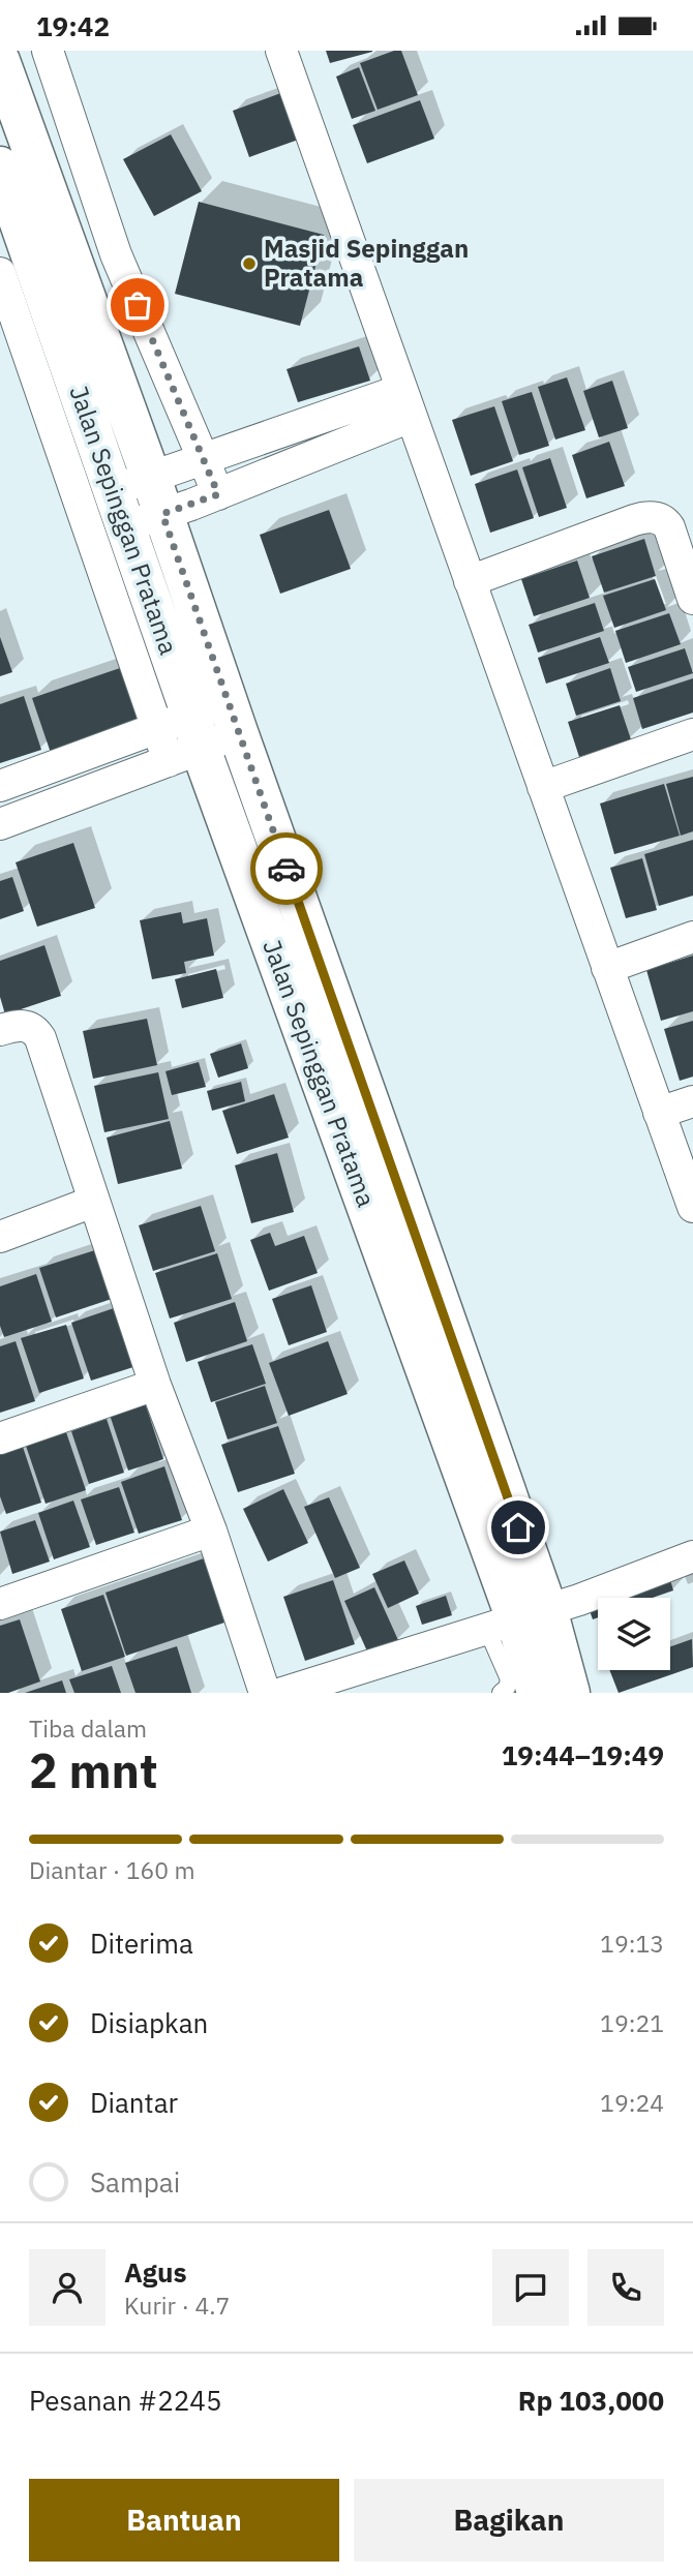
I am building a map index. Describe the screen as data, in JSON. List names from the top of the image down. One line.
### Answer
{"streets":{"street":["Jalan Sepinggan Pratama"]},"places":["Masjid Sepinggan Pratama"],"page":{"status":"19:42","heading":["2 mnt","Tiba dalam","19:44–19:49"],"panel":["Agus","Kurir · 4.7","Pesanan #2245","Rp 103,000"],"bar":"Diantar · 160 m","list":[["Diterima","19:13"],["Disiapkan","19:21"],["Diantar","19:24"],"Sampai"],"buttons":["Bantuan","Bagikan"]}}
